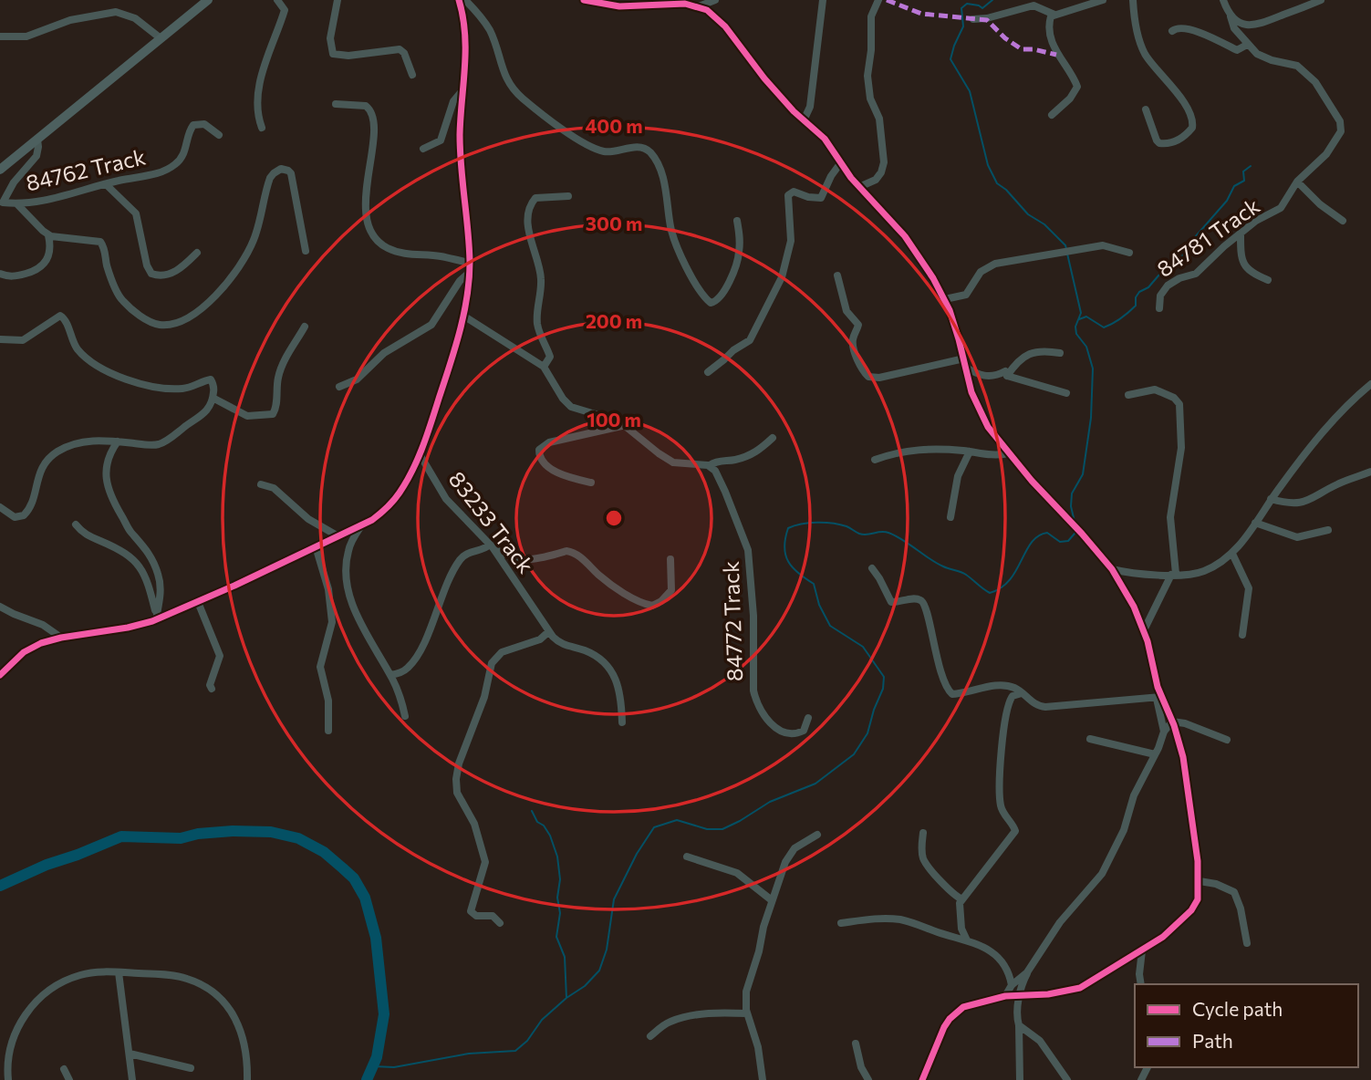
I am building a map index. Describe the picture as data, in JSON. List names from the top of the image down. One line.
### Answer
{"streets":{"street":["84762 Track","84781 Track","83233 Track","84772 Track"]},"legend":["Cycle path","Path"],"rings":["400 m","300 m","200 m","100 m"]}
